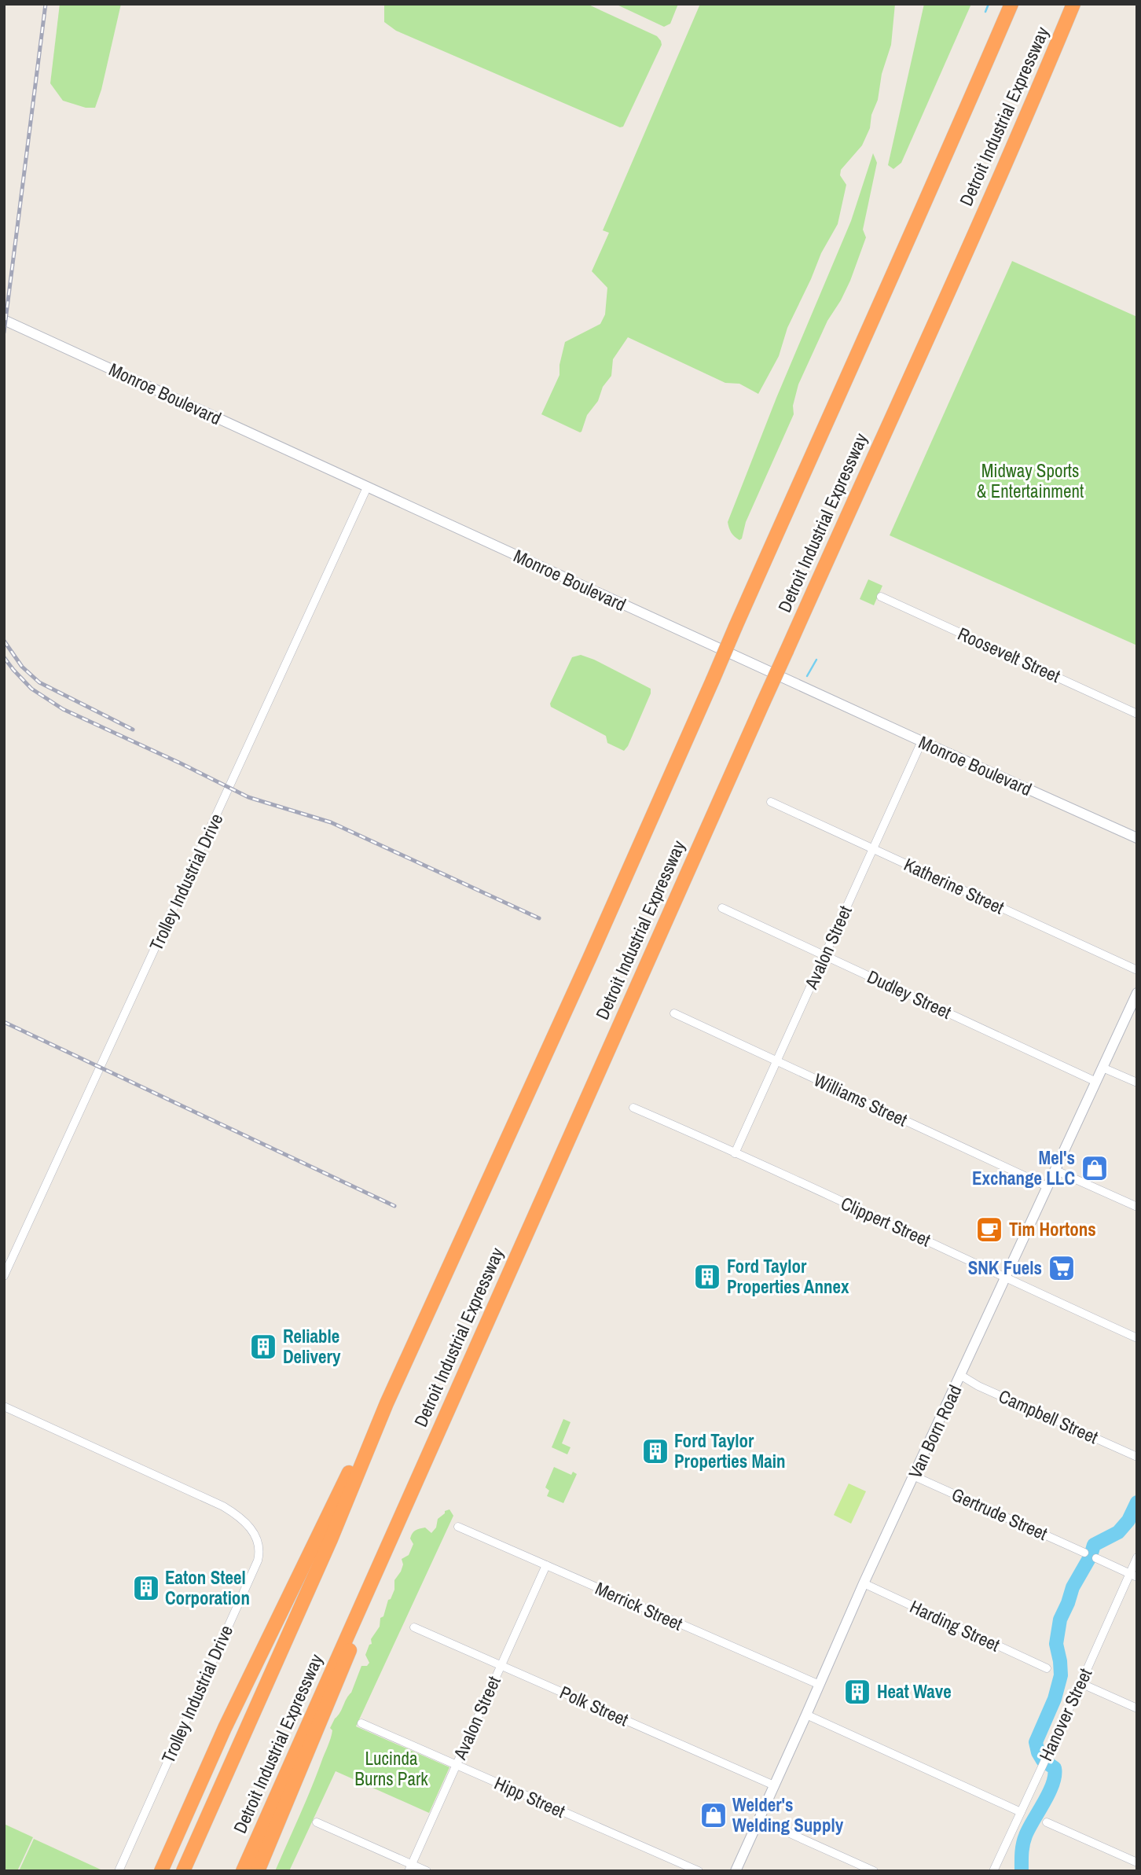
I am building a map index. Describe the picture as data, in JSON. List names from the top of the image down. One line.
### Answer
{"streets":{"highway":["Detroit Industrial Expressway"],"street":["Monroe Boulevard","Roosevelt Street","Trolley Industrial Drive","Katherine Street","Avalon Street","Dudley Street","Williams Street","Clippert Street","Campbell Street","Van Born Road","Gertrude Street","Merrick Street","Harding Street","Polk Street","Hanover Street","Hipp Street"]},"crossings":[["Monroe Boulevard","Trolley Industrial Drive"],["Monroe Boulevard","Avalon Street"],["Katherine Street","Avalon Street"],["Avalon Street","Dudley Street"],["Avalon Street","Williams Street"],["Avalon Street","Clippert Street"],["Avalon Street","Merrick Street"],["Avalon Street","Polk Street"],["Avalon Street","Hipp Street"],["Dudley Street","Van Born Road"],["Williams Street","Van Born Road"],["Clippert Street","Van Born Road"],["Campbell Street","Van Born Road"],["Van Born Road","Gertrude Street"],["Van Born Road","Merrick Street"],["Van Born Road","Harding Street"],["Van Born Road","Polk Street"]],"parks":["Midway Sports & Entertainment","Lucinda Burns Park"],"places":{"shop":["Mel's Exchange LLC","Welder's Welding Supply"],"cafe":["Tim Hortons"],"supermarket":["SNK Fuels"],"building":["Ford Taylor Properties Annex","Reliable Delivery","Ford Taylor Properties Main","Eaton Steel Corporation","Heat Wave"]}}
